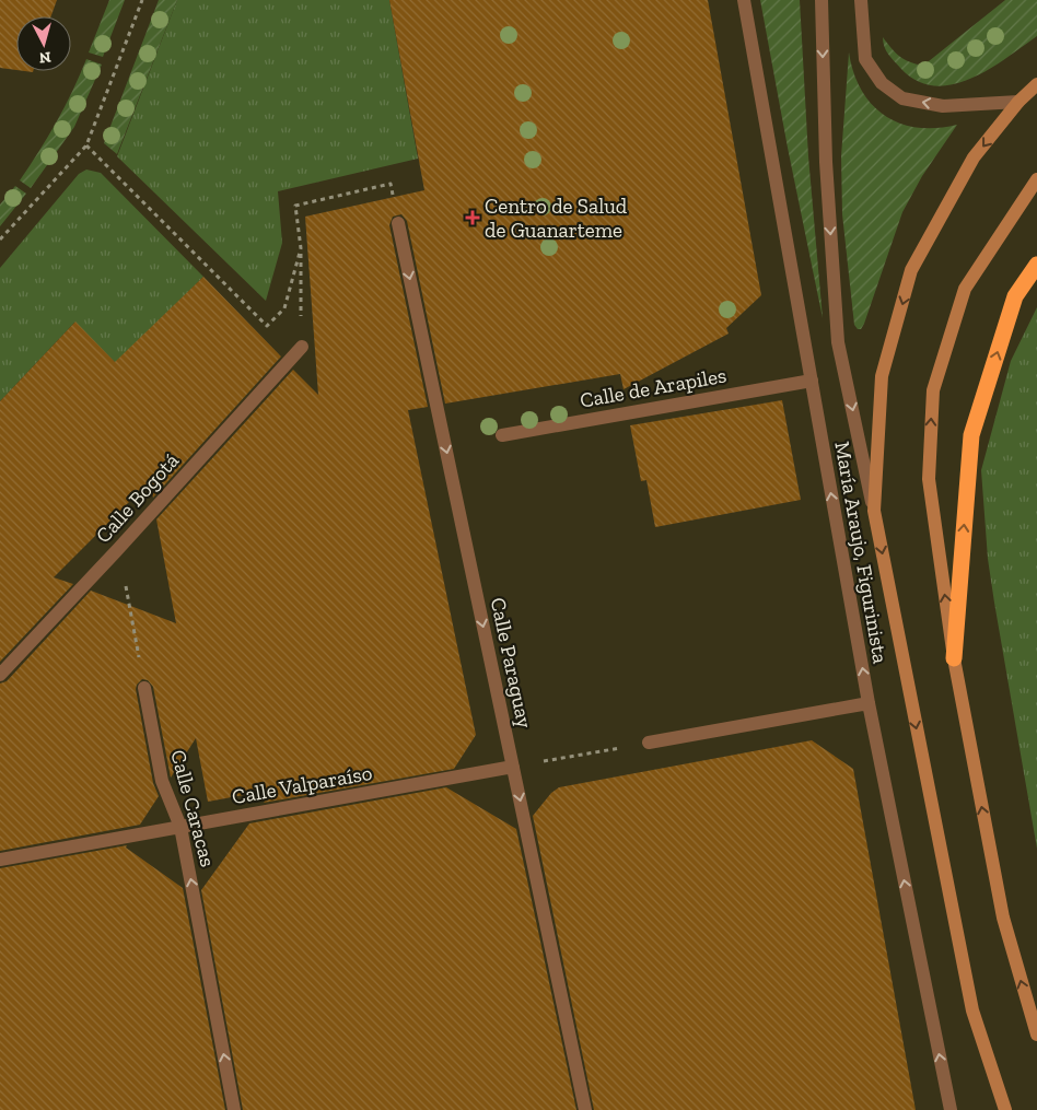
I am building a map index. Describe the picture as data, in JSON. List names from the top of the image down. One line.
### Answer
{"streets":{"street":["Calle de Arapiles","Calle Bogotá","María Araujo, Figurinista","Calle Paraguay","Calle Valparaíso","Calle Caracas"]},"crossings":[["Calle de Arapiles","María Araujo, Figurinista"],["Calle Paraguay","Calle Valparaíso"],["Calle Valparaíso","Calle Caracas"]],"one_way":["Calle Paraguay","Calle Caracas"],"places":{"health":["Centro de Salud de Guanarteme"]},"north":"bottom"}
